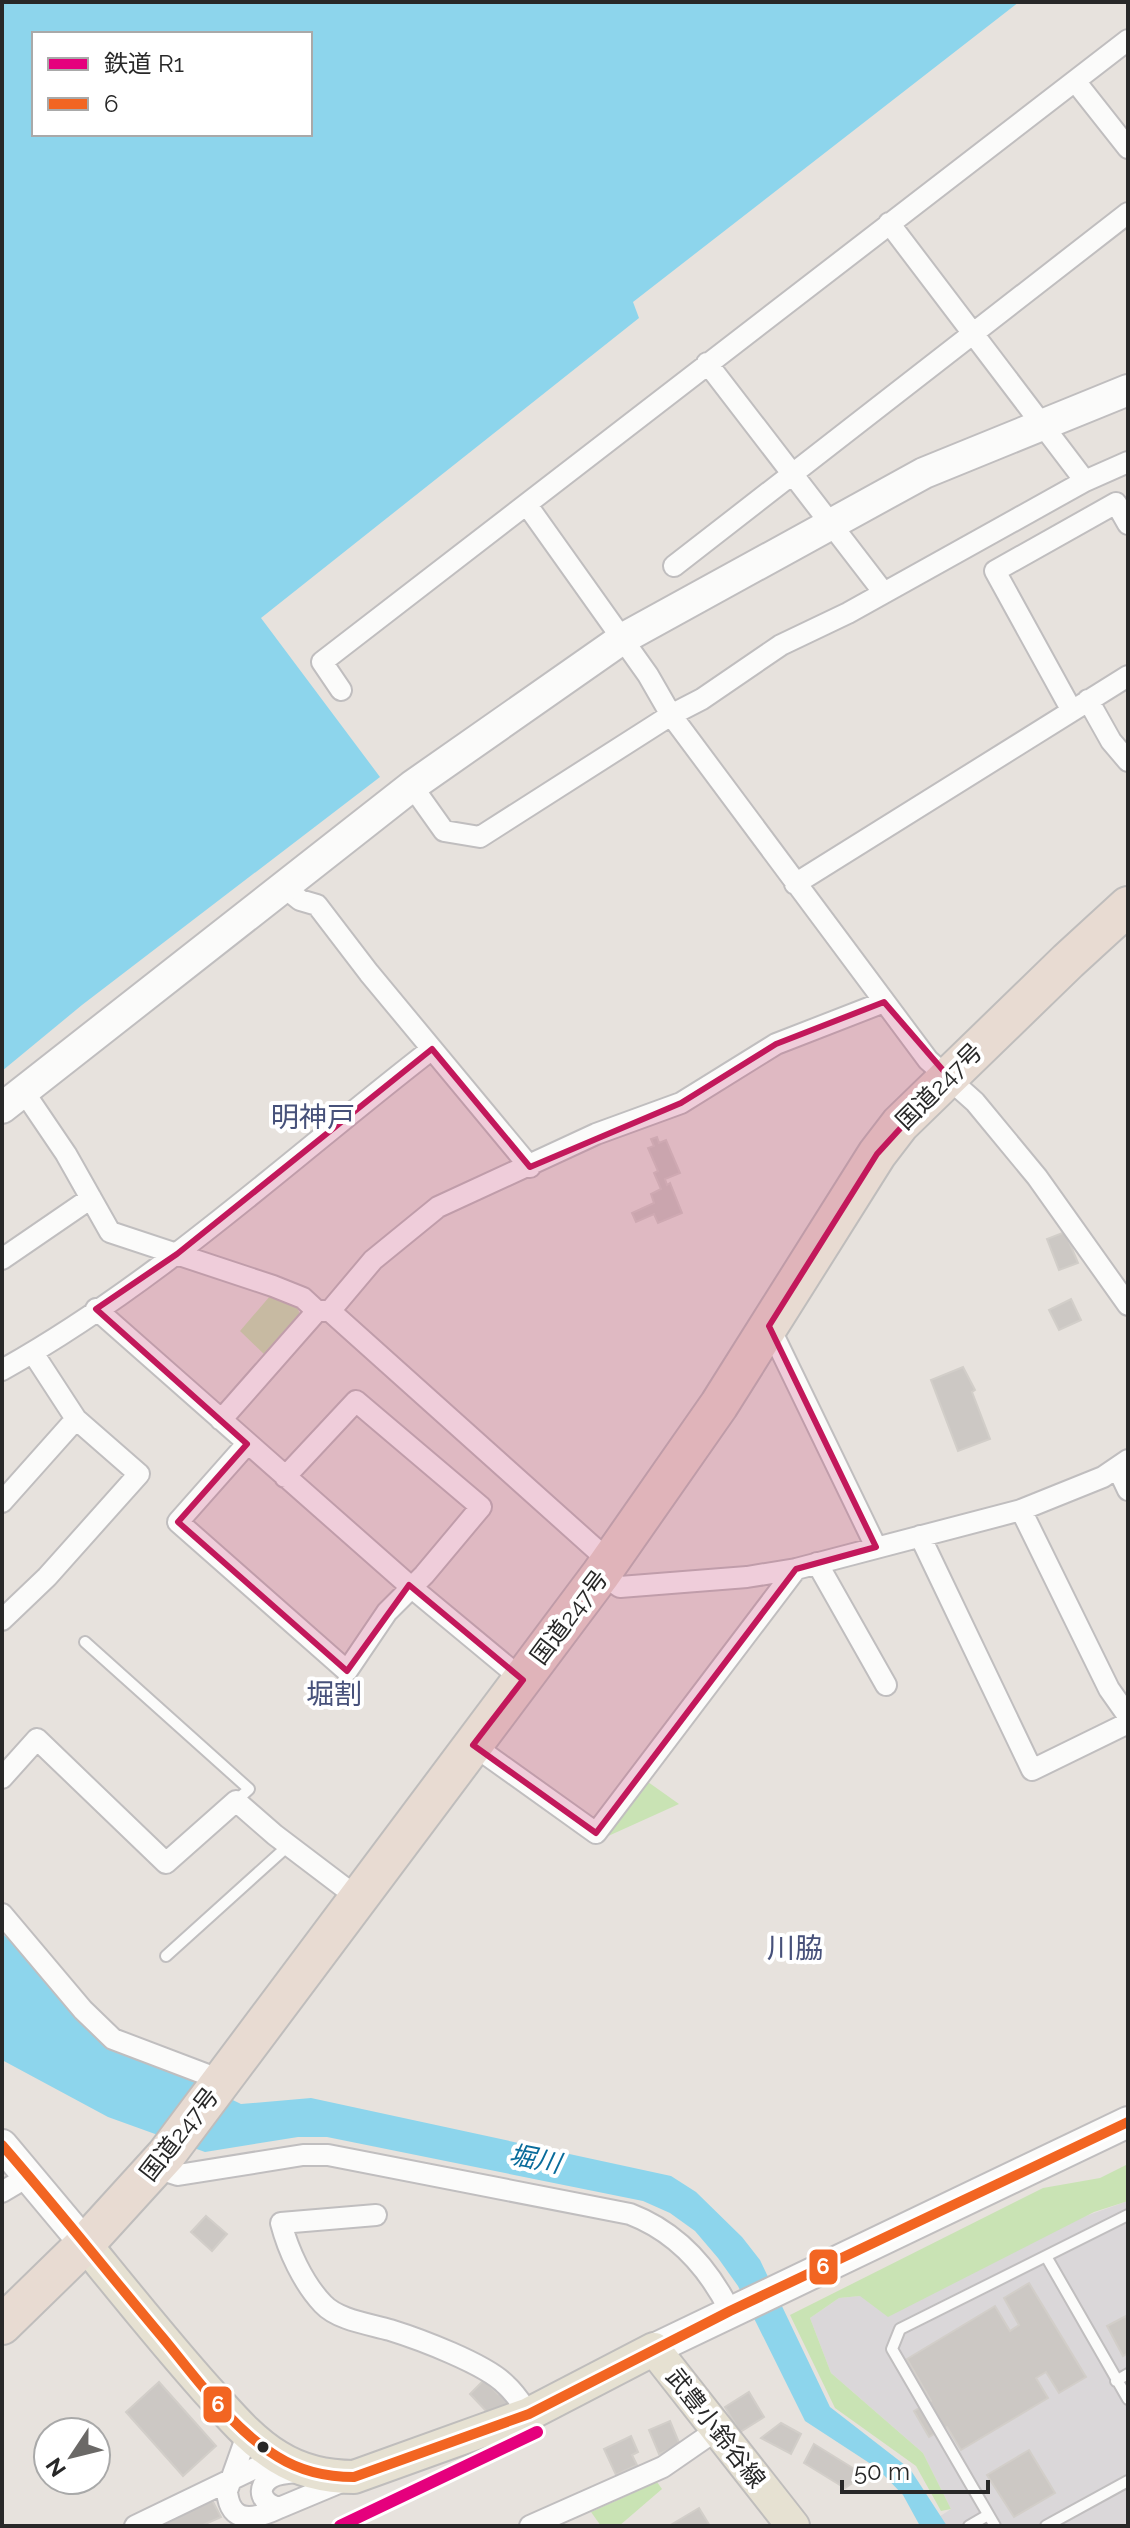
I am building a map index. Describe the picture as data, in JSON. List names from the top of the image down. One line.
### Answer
{"streets":{"highway":["国道247号"],"main road":["武豊小鈴谷線"]},"crossings":[["国道247号","武豊小鈴谷線"]],"districts":["明神戸","堀割","川脇"],"water":["堀川"],"lines":["transit line 6","rail line R1"],"legend":["鉄道 R1","6"],"scale_bar":"50 m","north":"bottom left"}
